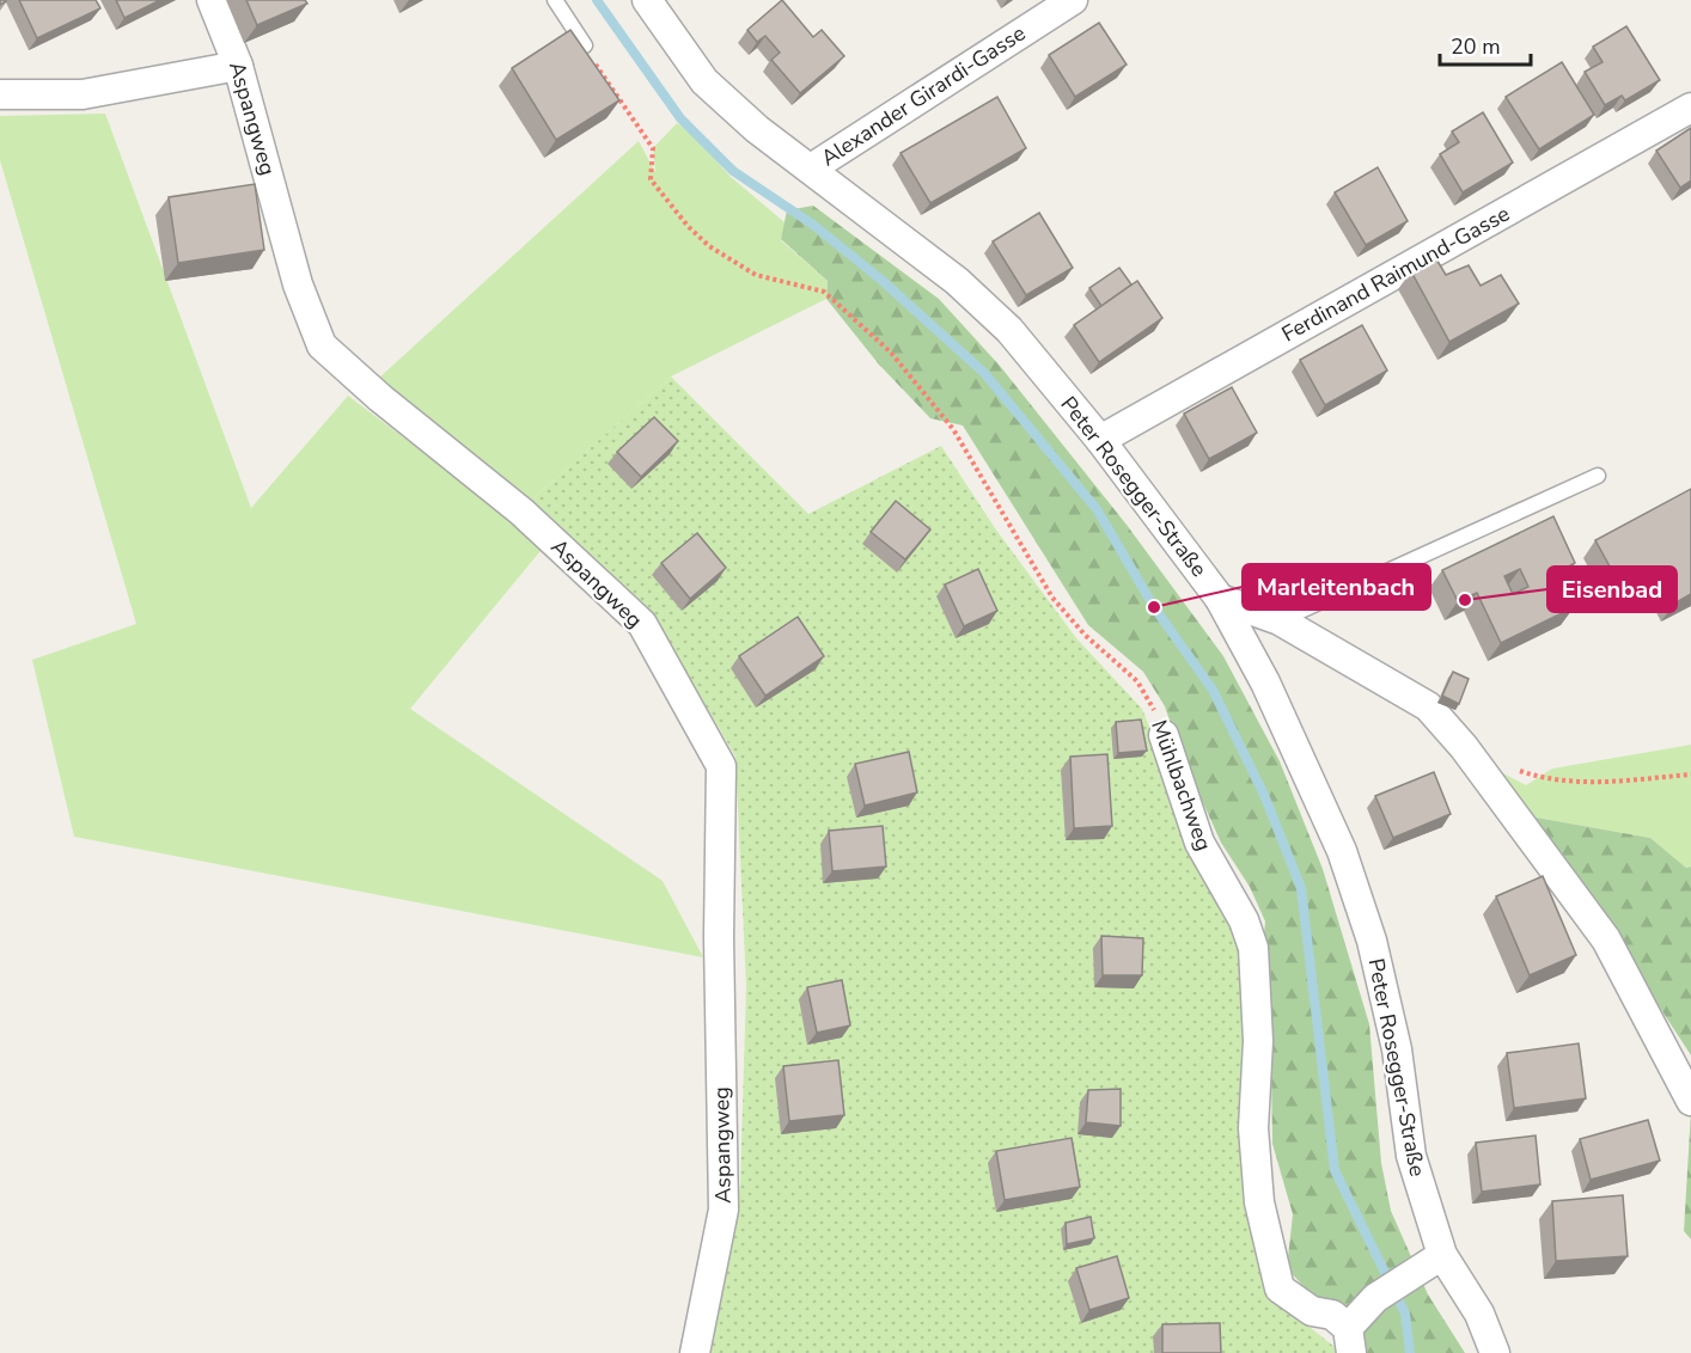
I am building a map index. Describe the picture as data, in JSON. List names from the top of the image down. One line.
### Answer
{"streets":{"street":["Alexander Girardi-Gasse","Aspangweg","Ferdinand Raimund-Gasse","Peter Rosegger-Straße","Mühlbachweg"]},"crossings":[["Alexander Girardi-Gasse","Peter Rosegger-Straße"],["Ferdinand Raimund-Gasse","Peter Rosegger-Straße"],["Peter Rosegger-Straße","Mühlbachweg"]],"places":["Eisenbad","Marleitenbach"],"scale_bar":"20 m"}
